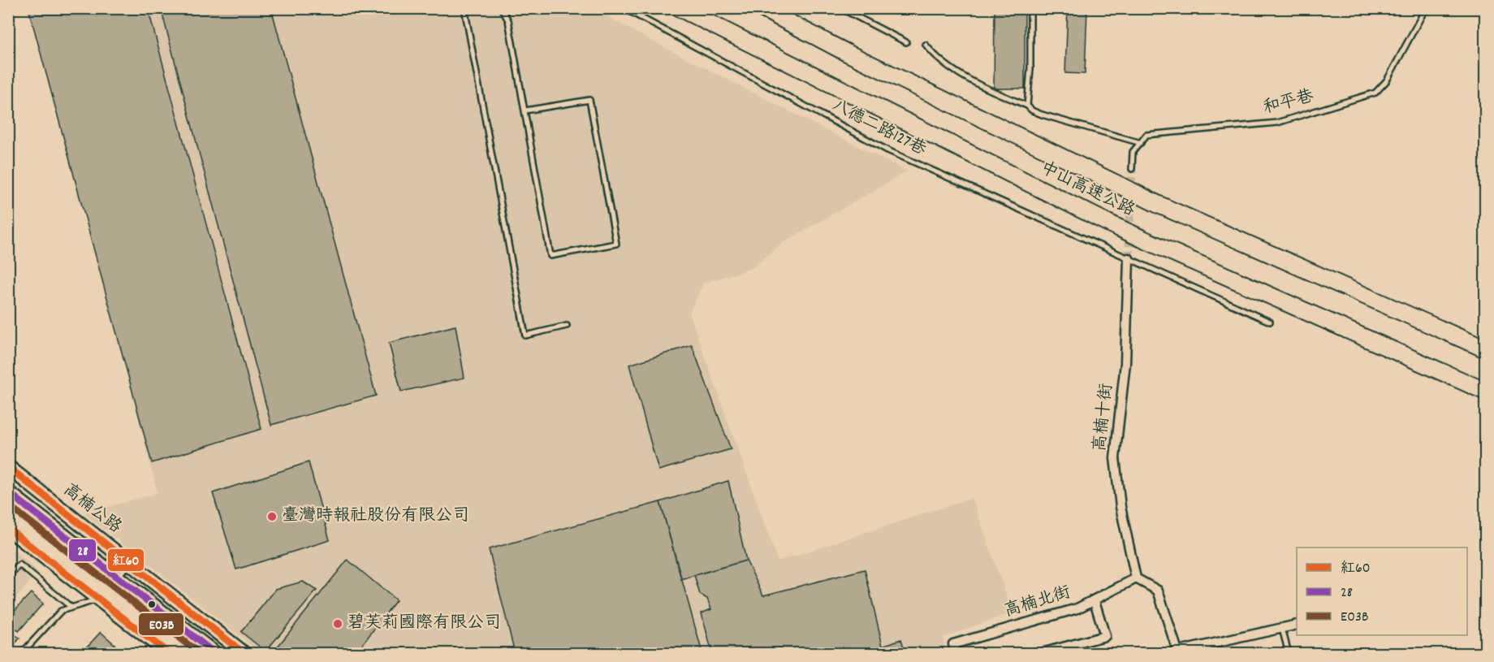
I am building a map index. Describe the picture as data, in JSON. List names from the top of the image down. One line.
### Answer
{"streets":{"highway":["中山高速公路"],"main road":["高楠公路"],"street":["高楠十街","高楠北街"],"lane":["和平巷","八德二路127巷"]},"crossings":[["八德二路127巷","高楠十街"],["高楠十街","高楠北街"]],"places":["臺灣時報社股份有限公司","碧芙莉國際有限公司"],"lines":["transit line 紅60","transit line 28","transit line E03B"],"legend":["紅60","28","E03B"]}
